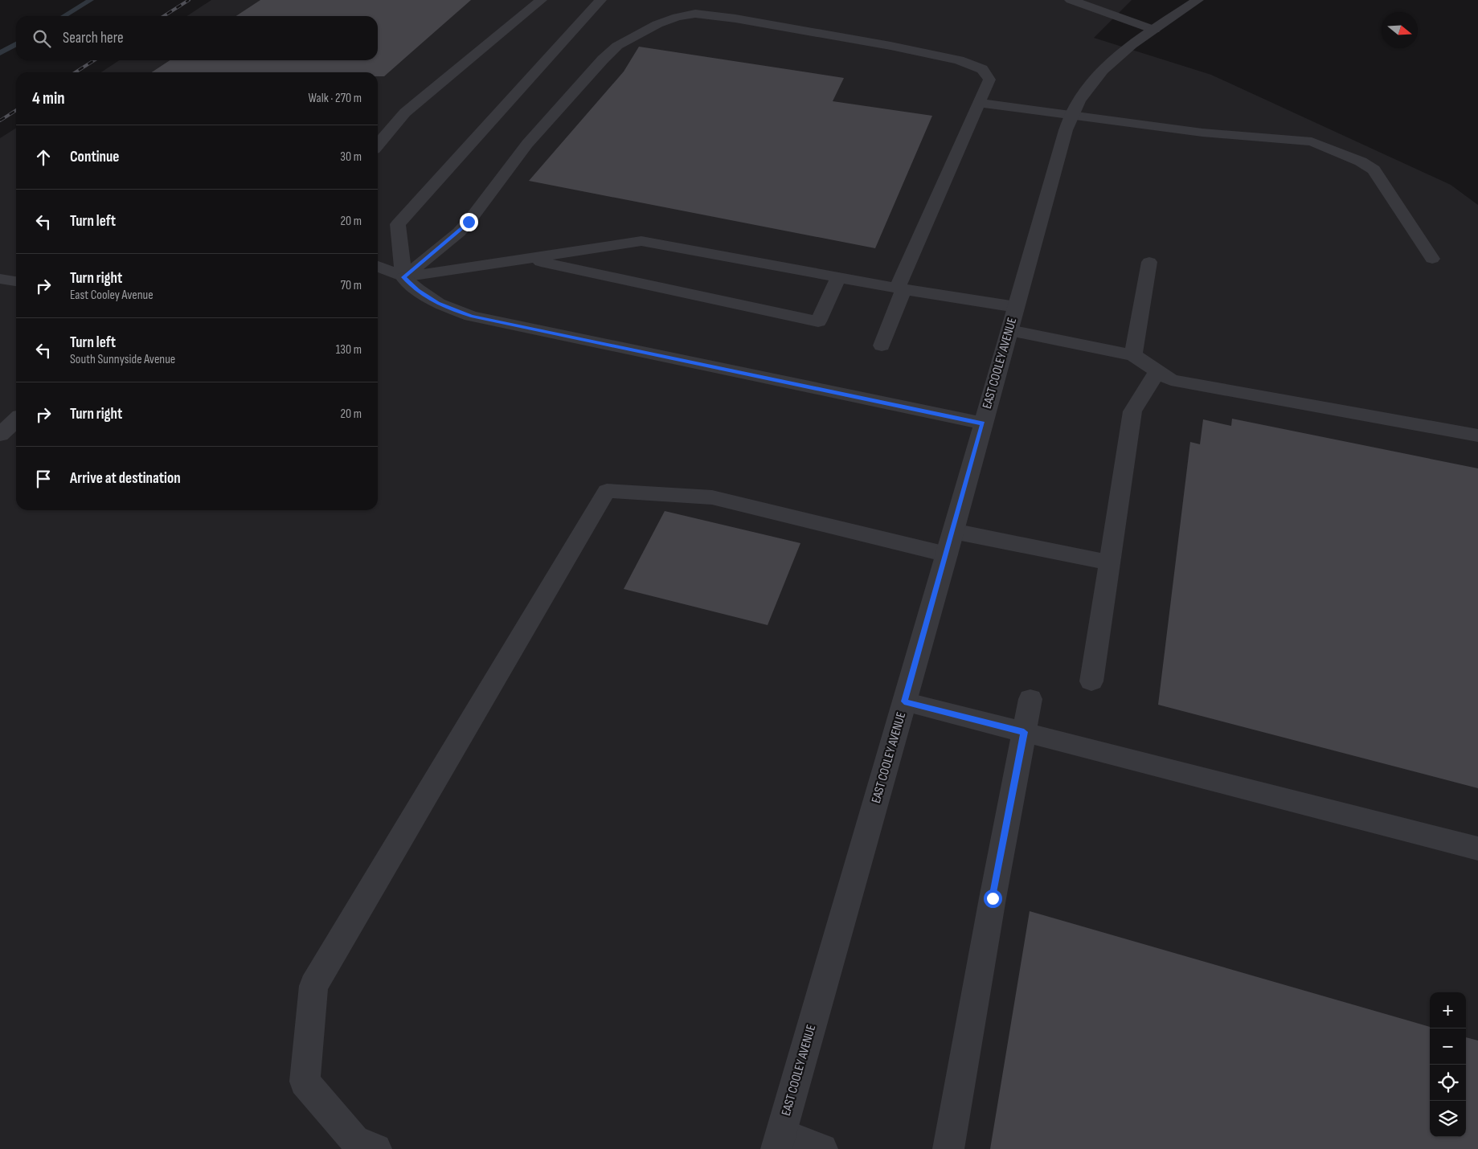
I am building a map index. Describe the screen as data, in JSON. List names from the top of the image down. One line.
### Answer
{"streets":{"street":["EAST COOLEY AVENUE"]},"north":"right","page":{"search":"Search here","heading":["4 min","Walk · 270 m"],"list":[["Continue","30 m"],["Turn left","20 m"],["Turn right","East Cooley Avenue","70 m"],["Turn left","South Sunnyside Avenue","130 m"],["Turn right","20 m"],"Arrive at destination"],"map_buttons":["+","−"]}}
